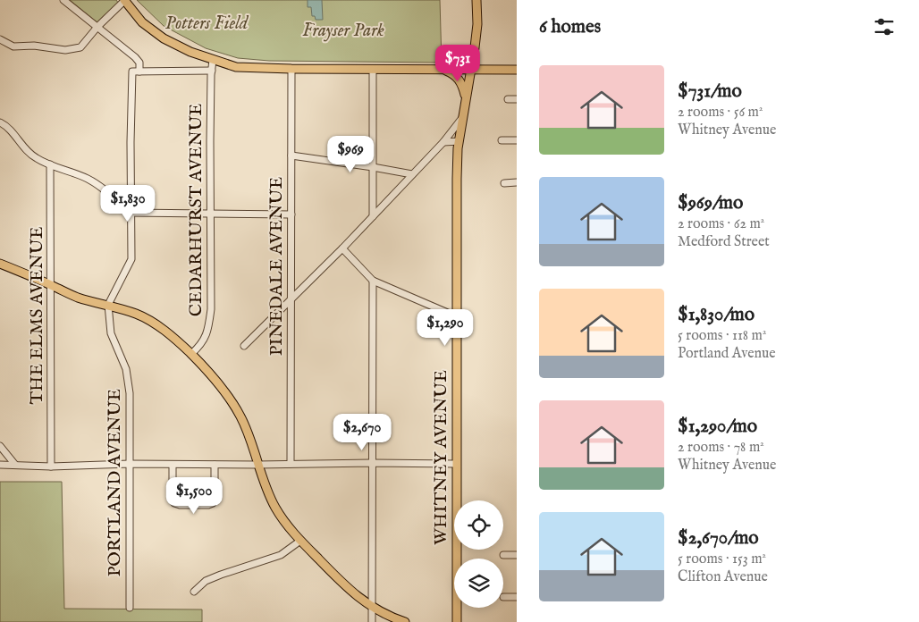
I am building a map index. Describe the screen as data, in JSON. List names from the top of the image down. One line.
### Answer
{"streets":{"main road":["WHITNEY AVENUE"],"street":["CEDARHURST AVENUE","PINEDALE AVENUE","THE ELMS AVENUE","PORTLAND AVENUE"]},"parks":["Potters Field","Frayser Park"],"page":{"heading":"6 homes","price":["$731","$969","$1,830","$1,290","$2,670","$1,500"],"list":[{"name":"$731/mo","note":"2 rooms · 56 m² · Whitney Avenue"},{"name":"$969/mo","note":"2 rooms · 62 m² · Medford Street"},{"name":"$1,830/mo","note":"5 rooms · 118 m² · Portland Avenue"},{"name":"$1,290/mo","note":"2 rooms · 78 m² · Whitney Avenue"},{"name":"$2,670/mo","note":"5 rooms · 153 m² · Clifton Avenue"}]}}
